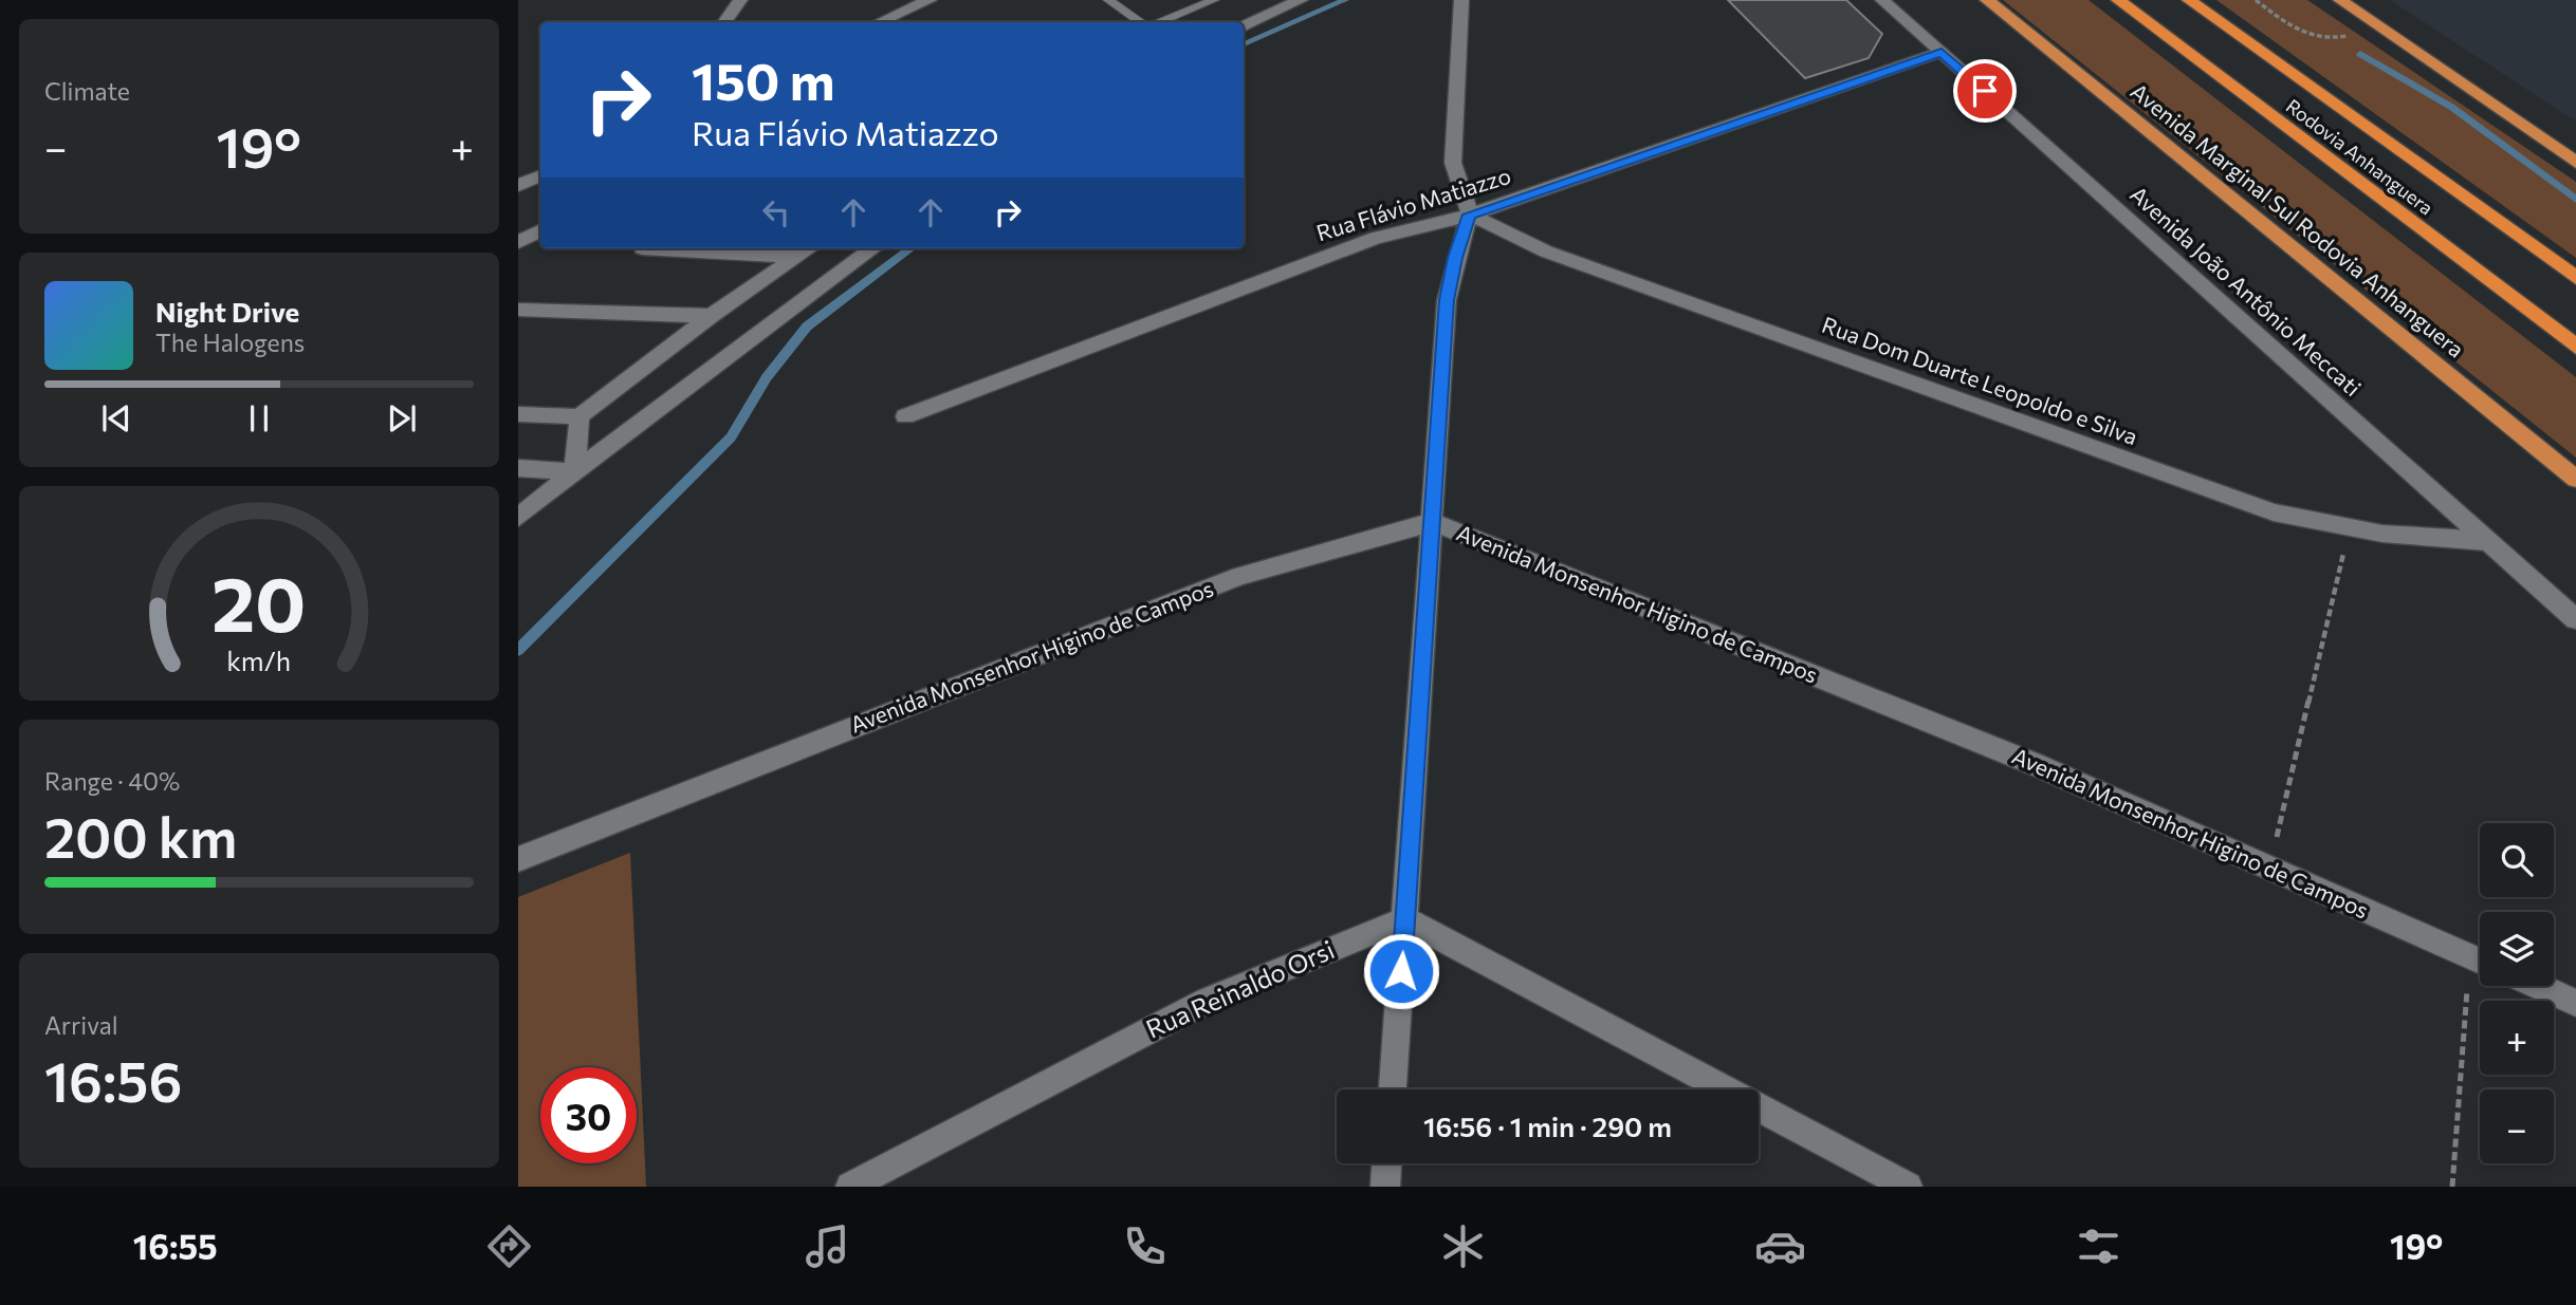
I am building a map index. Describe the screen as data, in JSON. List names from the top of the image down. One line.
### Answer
{"streets":{"highway":["Rodovia Anhanguera","Avenida Marginal Sul Rodovia Anhanguera"],"street":["Rua Flávio Matiazzo","Avenida João Antônio Meccati","Rua Dom Duarte Leopoldo e Silva","Avenida Monsenhor Higino de Campos","Rua Reinaldo Orsi"]},"crossings":[["Rua Flávio Matiazzo","Avenida João Antônio Meccati"],["Rua Flávio Matiazzo","Rua Dom Duarte Leopoldo e Silva"],["Avenida João Antônio Meccati","Rua Dom Duarte Leopoldo e Silva"]],"page":{"tile":["Climate",["Range · 40%","200 km"],["Arrival","16:56"]],"turn":["150 m","Rua Flávio Matiazzo"],"heat":["−","19°","+"],"song":["Night Drive","The Halogens"],"map_buttons":["+","−"],"limit":"30","trip":"16:56 · 1 min · 290 m","tabs":["16:55","19°"],"gauge":["20","km/h"]}}
